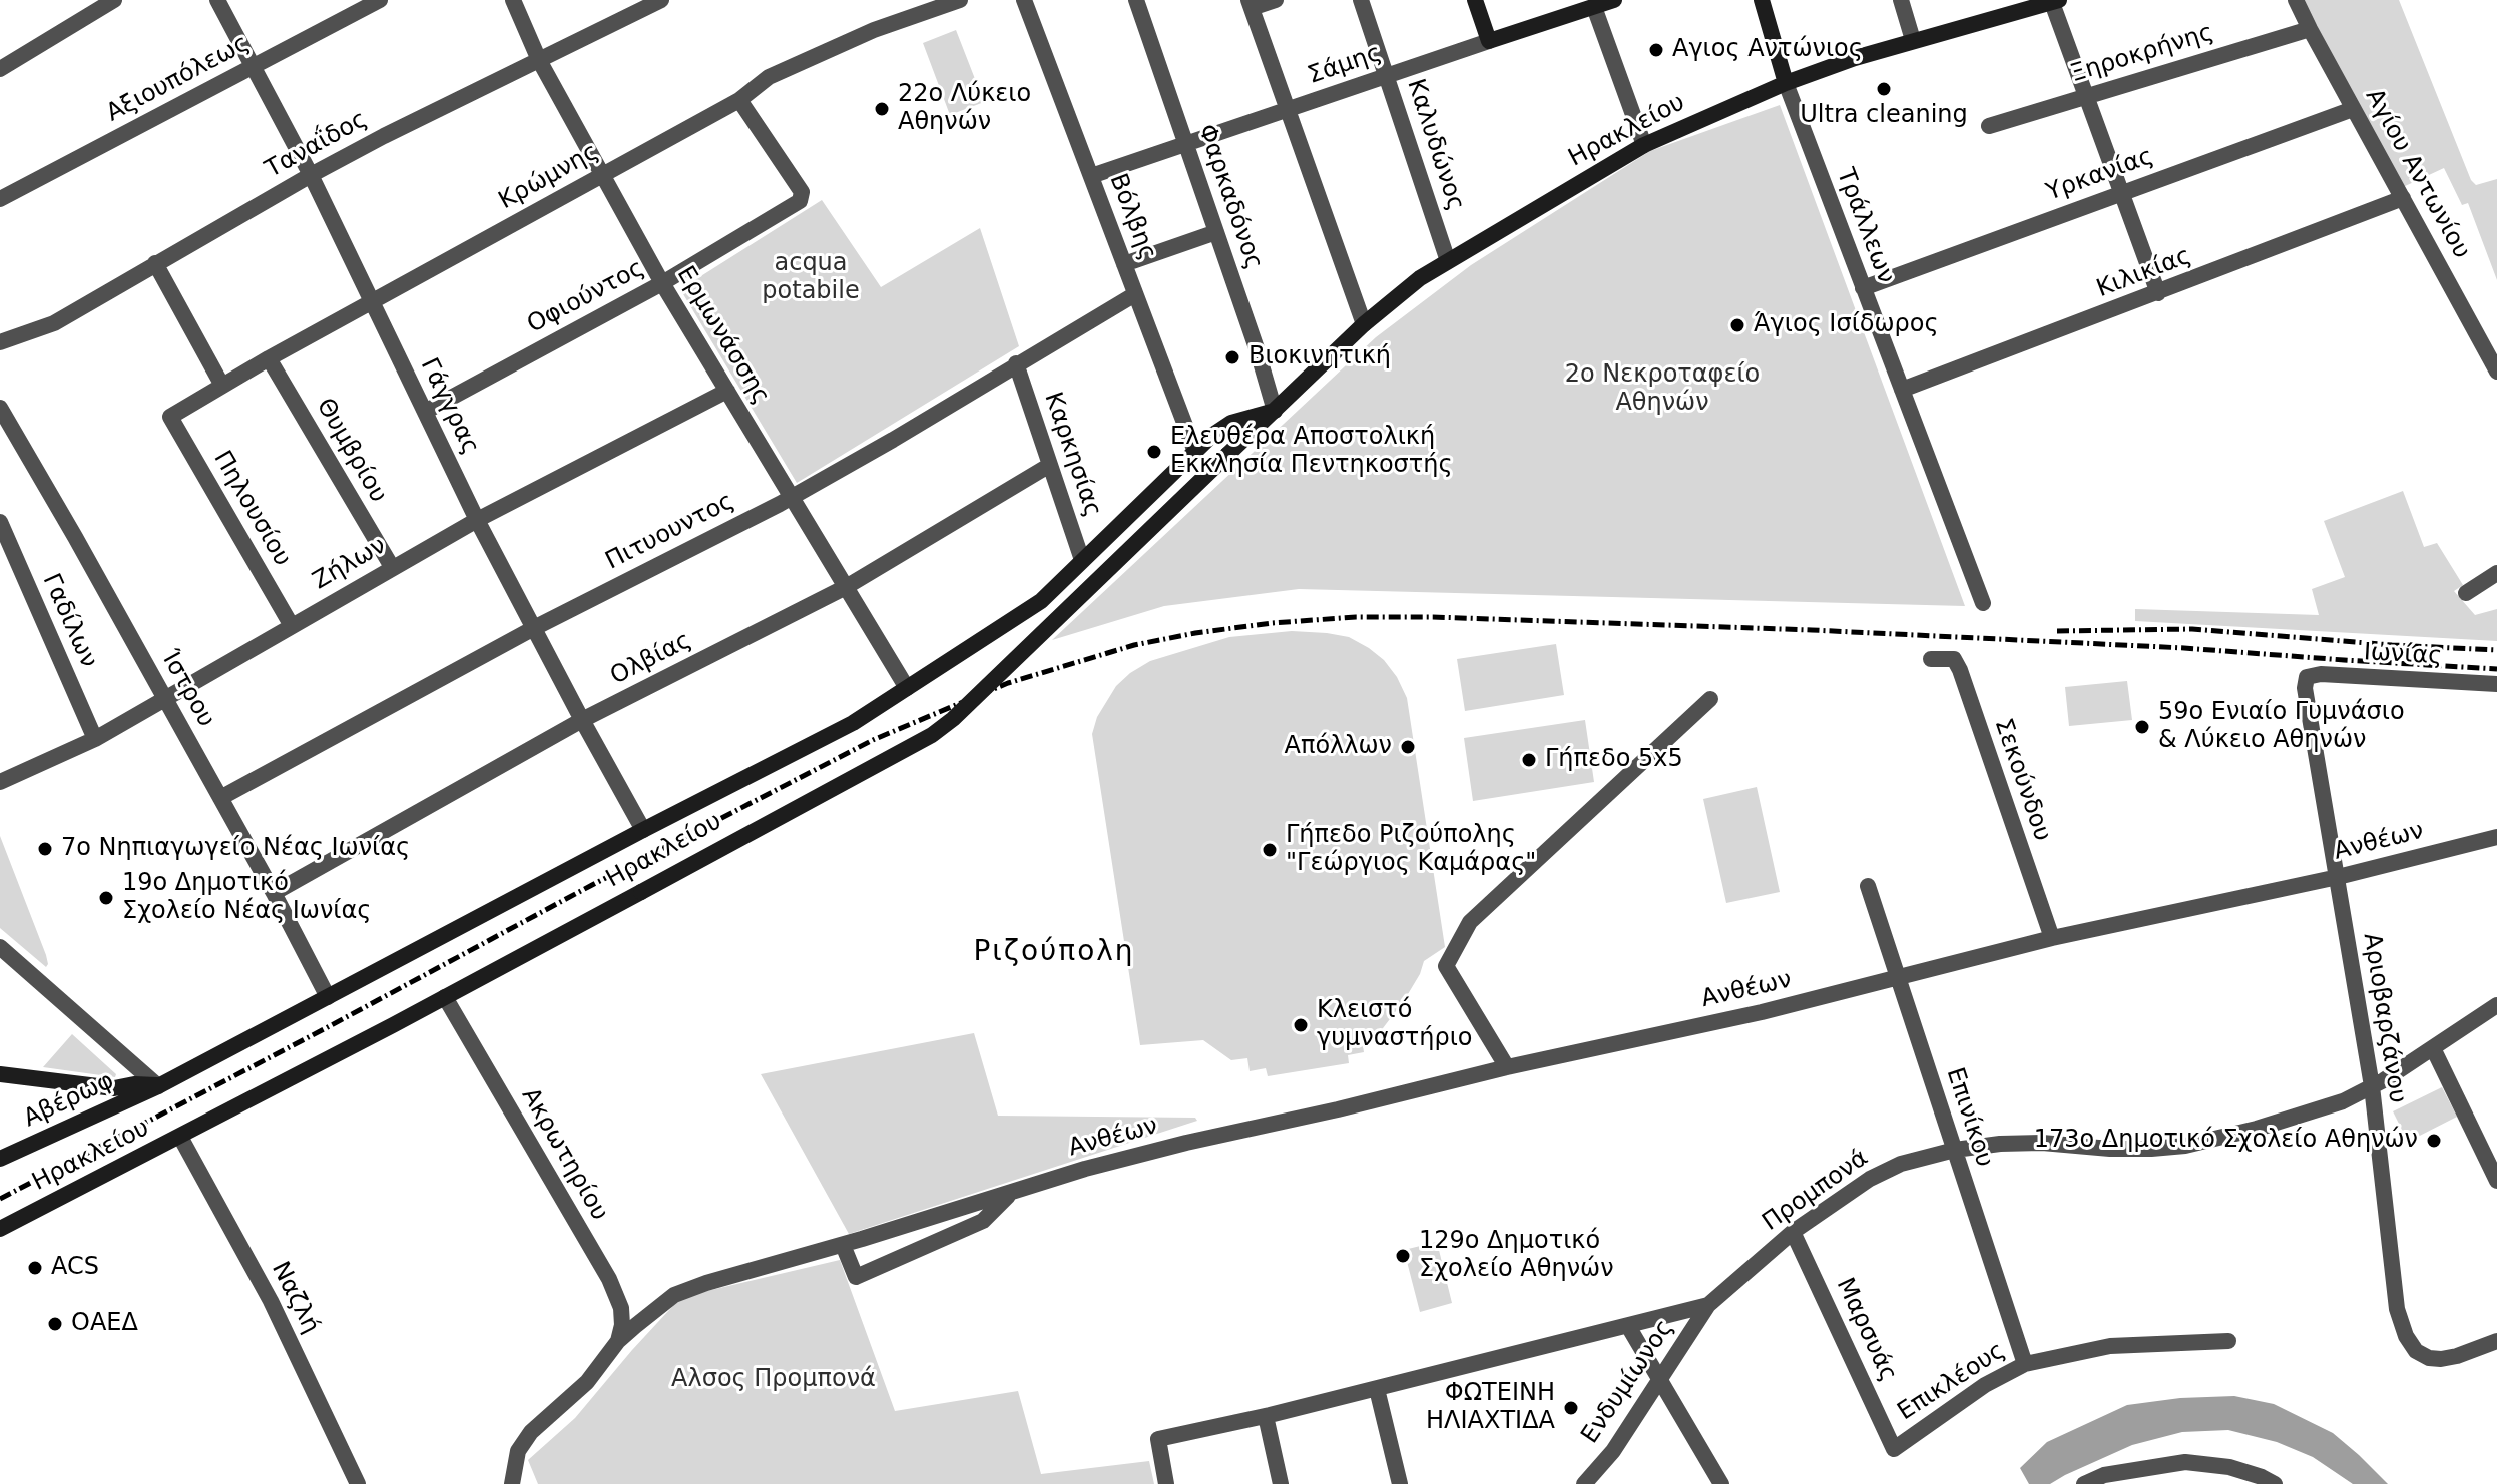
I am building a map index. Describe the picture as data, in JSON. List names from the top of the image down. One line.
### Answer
{"streets":{"main road":["Σάμης","Ηρακλείου","Τράλλεων","Αβέρωφ"],"street":["Ξηροκρήνης","Αξιουπόλεως","Ταναΐδος","Καλυδώνος","Αγίου Αντωνίου","Υρκανίας","Κρώμνης","Φαρκαδόνος","Βόλβης","Κιλικίας","Οφιούντος","Ερμωνάσσης","Γάγγρας","Θυμβρίου","Καρκησίας","Πηλουσίου","Πιτυουντος","Ζήλων","Γαδίλων","Ιωνίας","Ολβίας","Ίστρου","Σεκούνδου","Ανθέων","Αριοβαρζάνου","Επινίκου","Ακρωτηρίου","Προμπονά","Ναζλή","Μαρσυάς","Ενδυμίωνος","Επικλέους"]},"crossings":[["Ξηροκρήνης","Αγίου Αντωνίου"],["Σάμης","Καλυδώνος"],["Σάμης","Φαρκαδόνος"],["Σάμης","Βόλβης"],["Αξιουπόλεως","Γάγγρας"],["Ηρακλείου","Καλυδώνος"],["Ηρακλείου","Φαρκαδόνος"],["Ηρακλείου","Βόλβης"],["Ηρακλείου","Τράλλεων"],["Ηρακλείου","Ερμωνάσσης"],["Ηρακλείου","Γάγγρας"],["Ηρακλείου","Καρκησίας"],["Ηρακλείου","Ίστρου"],["Ηρακλείου","Αβέρωφ"],["Ηρακλείου","Ακρωτηρίου"],["Ηρακλείου","Ναζλή"],["Ταναΐδος","Ερμωνάσσης"],["Ταναΐδος","Γάγγρας"],["Αγίου Αντωνίου","Υρκανίας"],["Αγίου Αντωνίου","Κιλικίας"],["Υρκανίας","Τράλλεων"],["Κρώμνης","Οφιούντος"],["Κρώμνης","Ερμωνάσσης"],["Κρώμνης","Γάγγρας"],["Κρώμνης","Θυμβρίου"],["Κρώμνης","Πηλουσίου"],["Βόλβης","Πιτυουντος"],["Τράλλεων","Κιλικίας"],["Οφιούντος","Ερμωνάσσης"],["Οφιούντος","Γάγγρας"],["Ερμωνάσσης","Πιτυουντος"],["Ερμωνάσσης","Ζήλων"],["Ερμωνάσσης","Ολβίας"],["Γάγγρας","Πιτυουντος"],["Γάγγρας","Ζήλων"],["Γάγγρας","Ολβίας"],["Θυμβρίου","Ζήλων"],["Καρκησίας","Πιτυουντος"],["Καρκησίας","Ολβίας"],["Πηλουσίου","Ζήλων"],["Πιτυουντος","Ίστρου"],["Ζήλων","Γαδίλων"],["Ζήλων","Ίστρου"],["Ιωνίας","Αριοβαρζάνου"],["Ολβίας","Ίστρου"],["Σεκούνδου","Ανθέων"],["Ανθέων","Αριοβαρζάνου"],["Ανθέων","Επινίκου"],["Ανθέων","Ακρωτηρίου"],["Αριοβαρζάνου","Προμπονά"],["Επινίκου","Προμπονά"],["Επινίκου","Επικλέους"],["Προμπονά","Μαρσυάς"],["Προμπονά","Ενδυμίωνος"],["Μαρσυάς","Επικλέους"]],"districts":["Ριζούπολη"],"parks":["acqua potabile","2ο Νεκροταφείο Αθηνών","Αλσος Προμπονά"],"places":["Αγιος Αντώνιος","Ultra cleaning","22ο Λύκειο Αθηνών","Άγιος Ισίδωρος","Βιοκινητική","Ελευθέρα Αποστολική Εκκλησία Πεντηκοστής","59ο Ενιαίο Γυμνάσιο & Λύκειο Αθηνών","Απόλλων","Γήπεδο 5x5","7ο Νηπιαγωγείο Νέας Ιωνίας","Γήπεδο Ριζούπολης \"Γεώργιος Καμάρας\"","19ο Δημοτικό Σχολείο Νέας Ιωνίας","Κλειστό γυμναστήριο","173ο Δημοτικό Σχολείο Αθηνών","129ο Δημοτικό Σχολείο Αθηνών","ACS","ΟΑΕΔ","ΦΩΤΕΙΝΗ ΗΛΙΑΧΤΙΔΑ"]}
